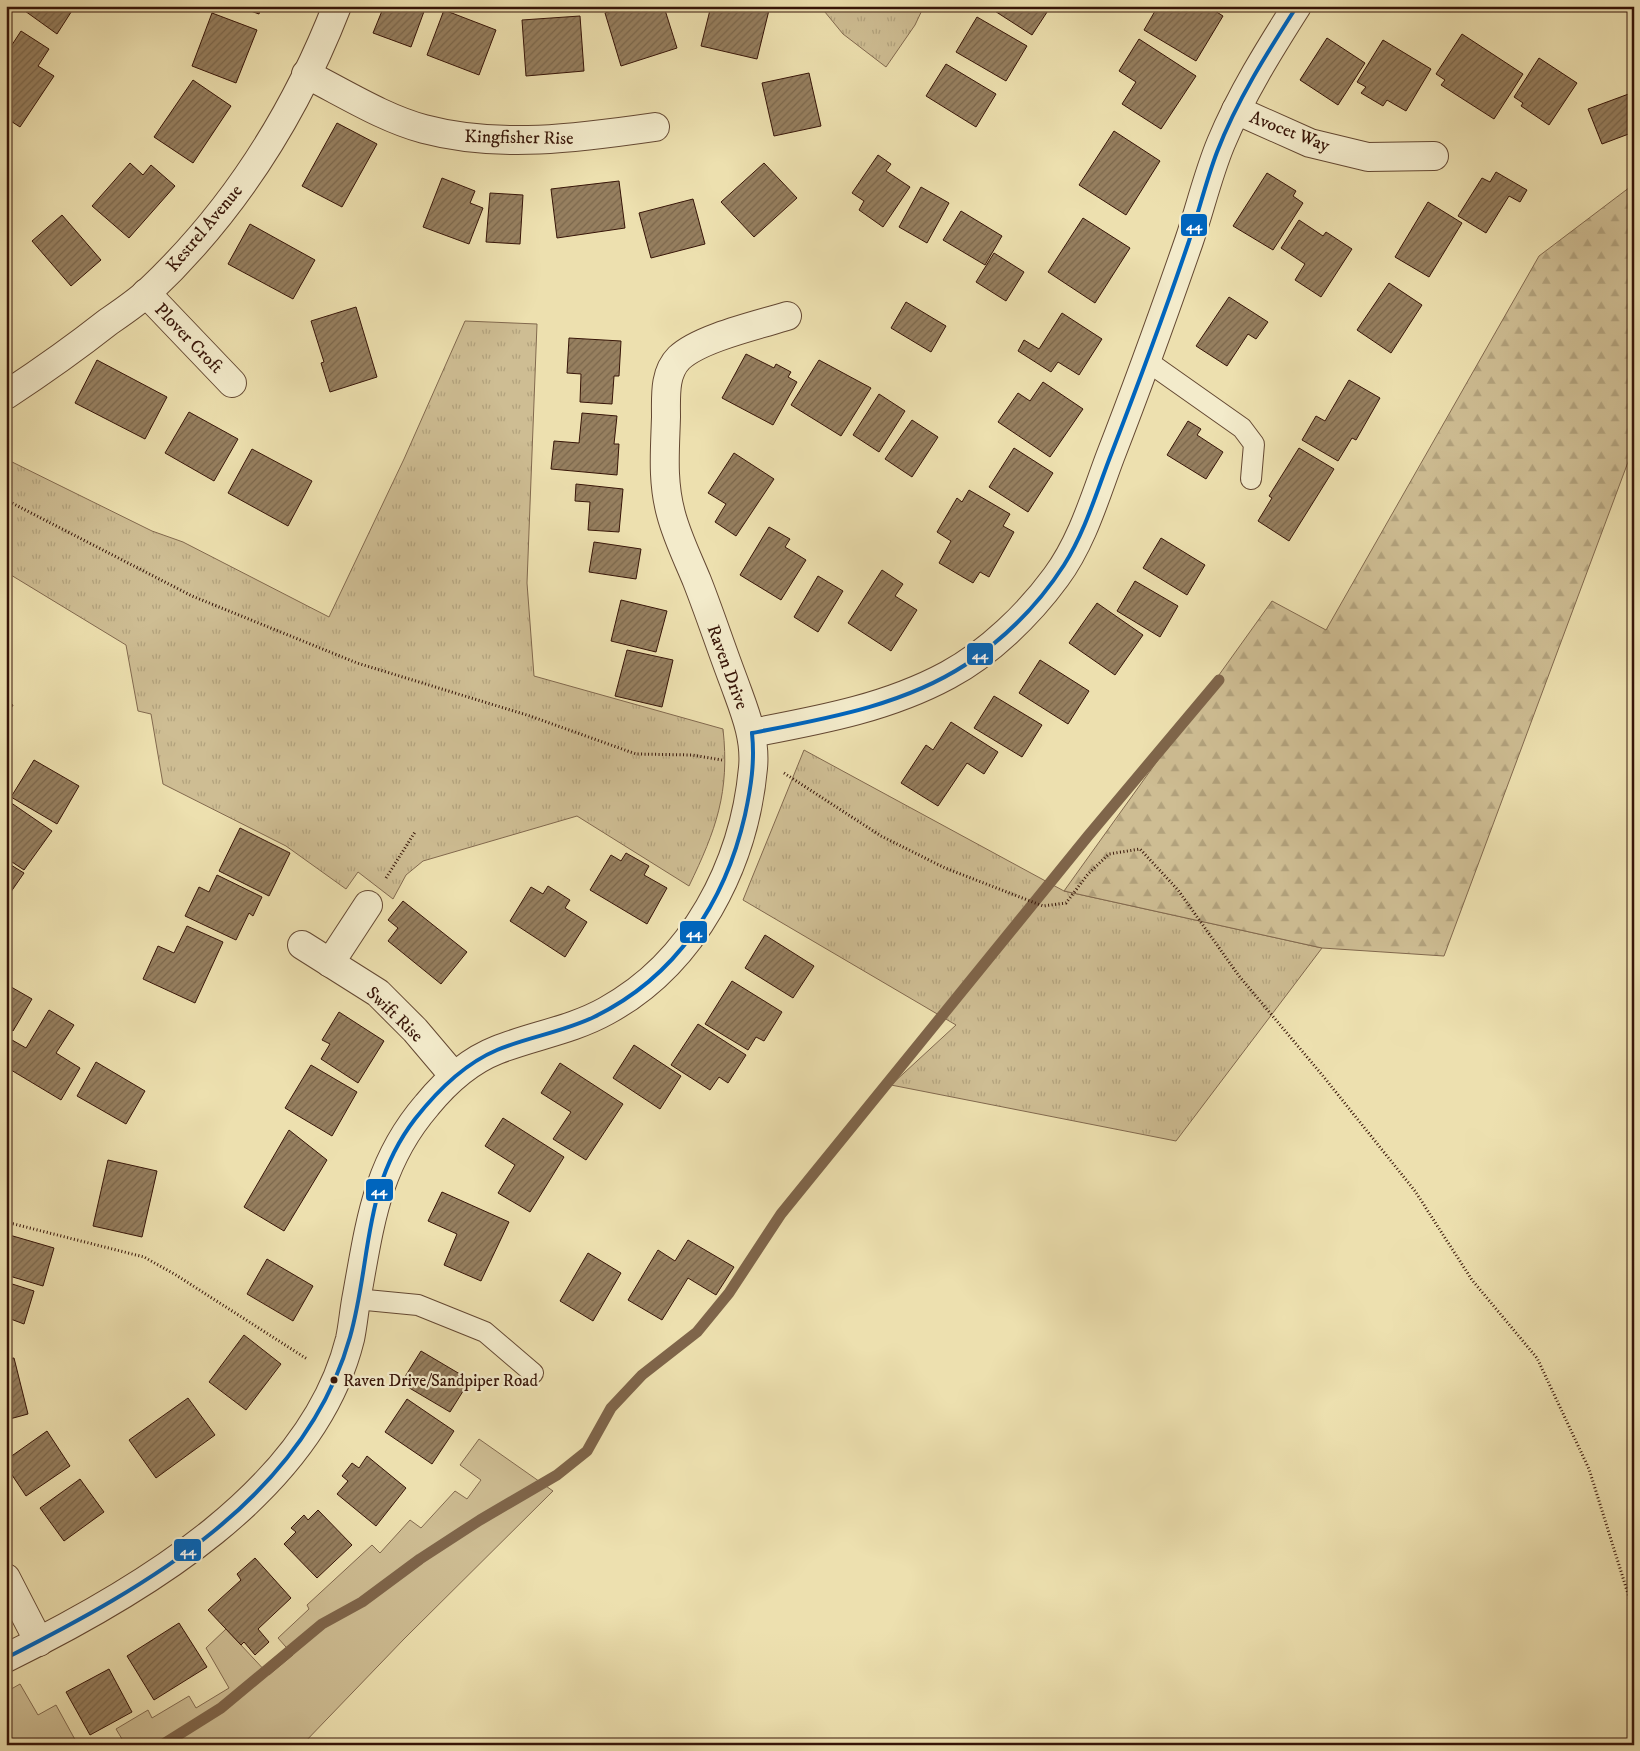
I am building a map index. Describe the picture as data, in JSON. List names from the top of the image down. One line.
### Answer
{"streets":{"street":["Avocet Way","Kingfisher Rise","Kestrel Avenue","Plover Croft","Raven Drive","Swift Rise"]},"crossings":[["Kingfisher Rise","Kestrel Avenue"],["Kestrel Avenue","Plover Croft"],["Raven Drive","Swift Rise"]],"places":["Raven Drive/Sandpiper Road"],"lines":["transit line 44"]}
